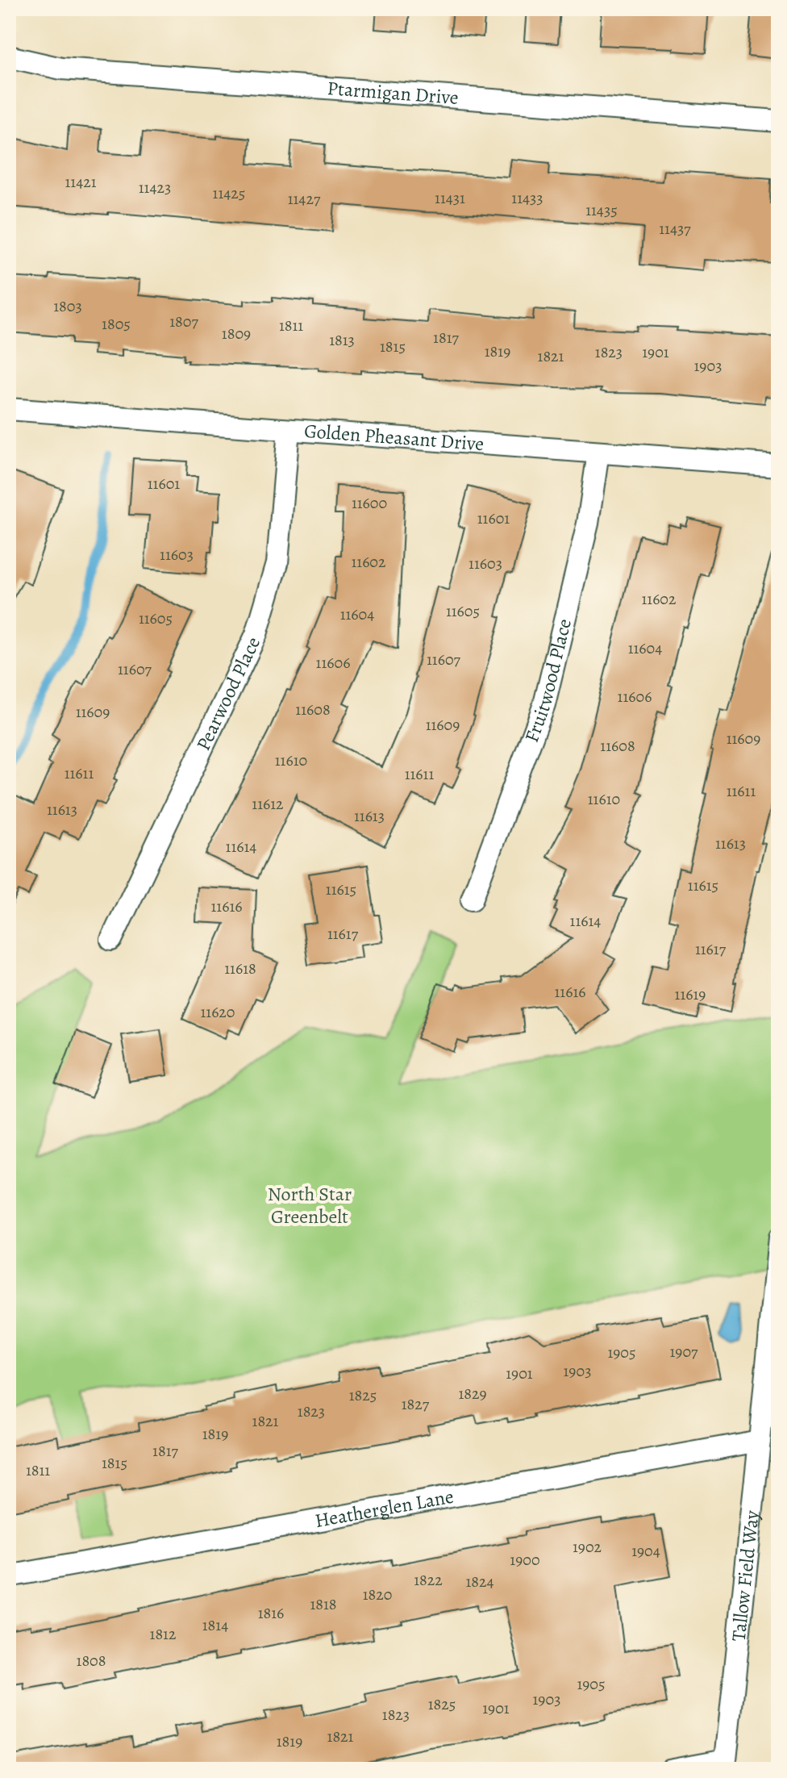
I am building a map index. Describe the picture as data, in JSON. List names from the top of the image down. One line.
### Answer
{"streets":{"street":["Ptarmigan Drive","Golden Pheasant Drive","Fruitwood Place","Pearwood Place","Heatherglen Lane","Tallow Field Way"]},"crossings":[["Golden Pheasant Drive","Fruitwood Place"],["Golden Pheasant Drive","Pearwood Place"],["Heatherglen Lane","Tallow Field Way"]],"parks":["North Star Greenbelt"],"house_numbers":["11421","11423","11425","11431","11433","11427","11435","11437","1803","1807","1805","1811","1809","1817","1813","1815","1819","1823","1901","1821","1903","11601","11600","11601","11603","11602","11603","11602","11605","11604","11605","11604","11607","11606","11607","11606","11608","11609","11609","11609","11608","11610","11611","11611","11611","11610","11612","11613","11613","11613","11614","11615","11615","11616","11614","11617","11617","11618","11616","11619","11620","1907","1905","1903","1901","1829","1825","1827","1823","1821","1819","1817","1815","1811","1902","1904","1900","1822","1824","1820","1818","1816","1814","1812","1808","1905","1903","1825","1901","1823","1821","1819"]}
